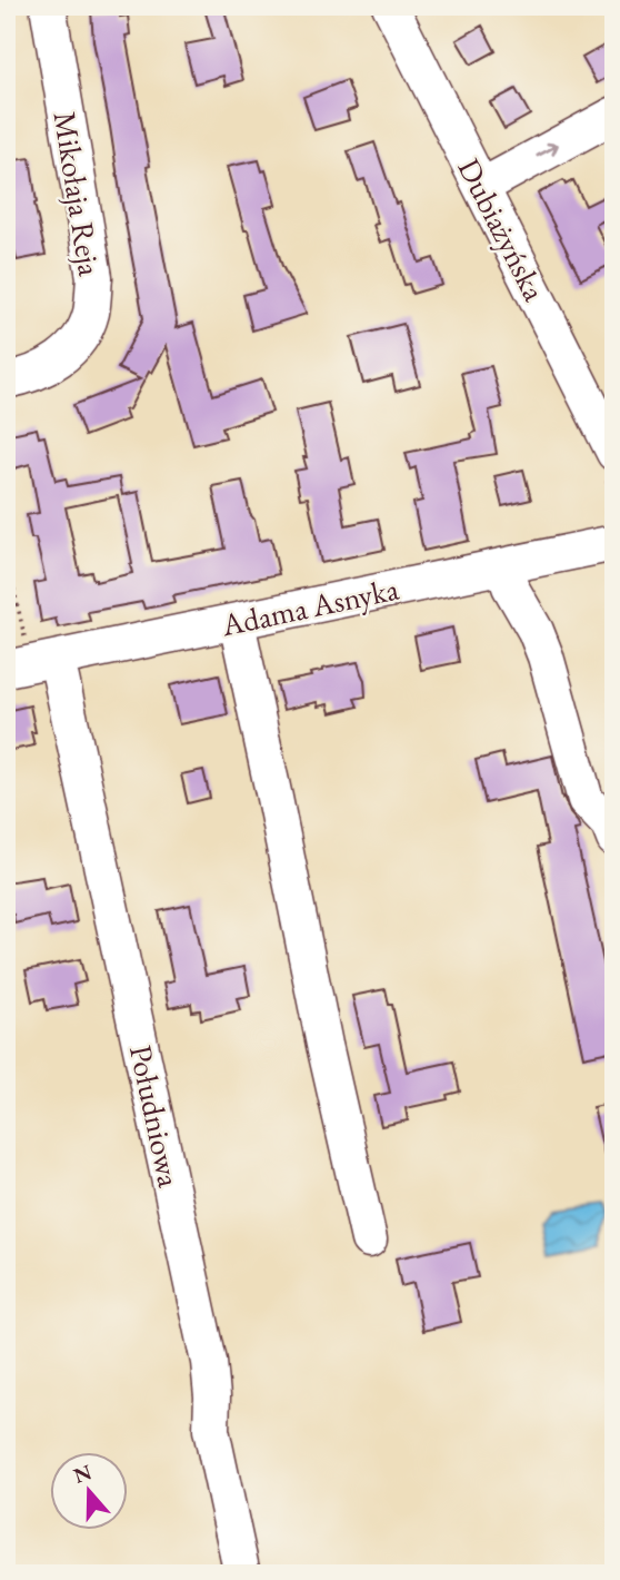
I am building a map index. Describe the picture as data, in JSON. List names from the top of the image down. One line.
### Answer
{"streets":{"street":["Mikołaja Reja","Dubiażyńska","Adama Asnyka","Południowa"]},"crossings":[["Adama Asnyka","Południowa"]],"north":"top"}
